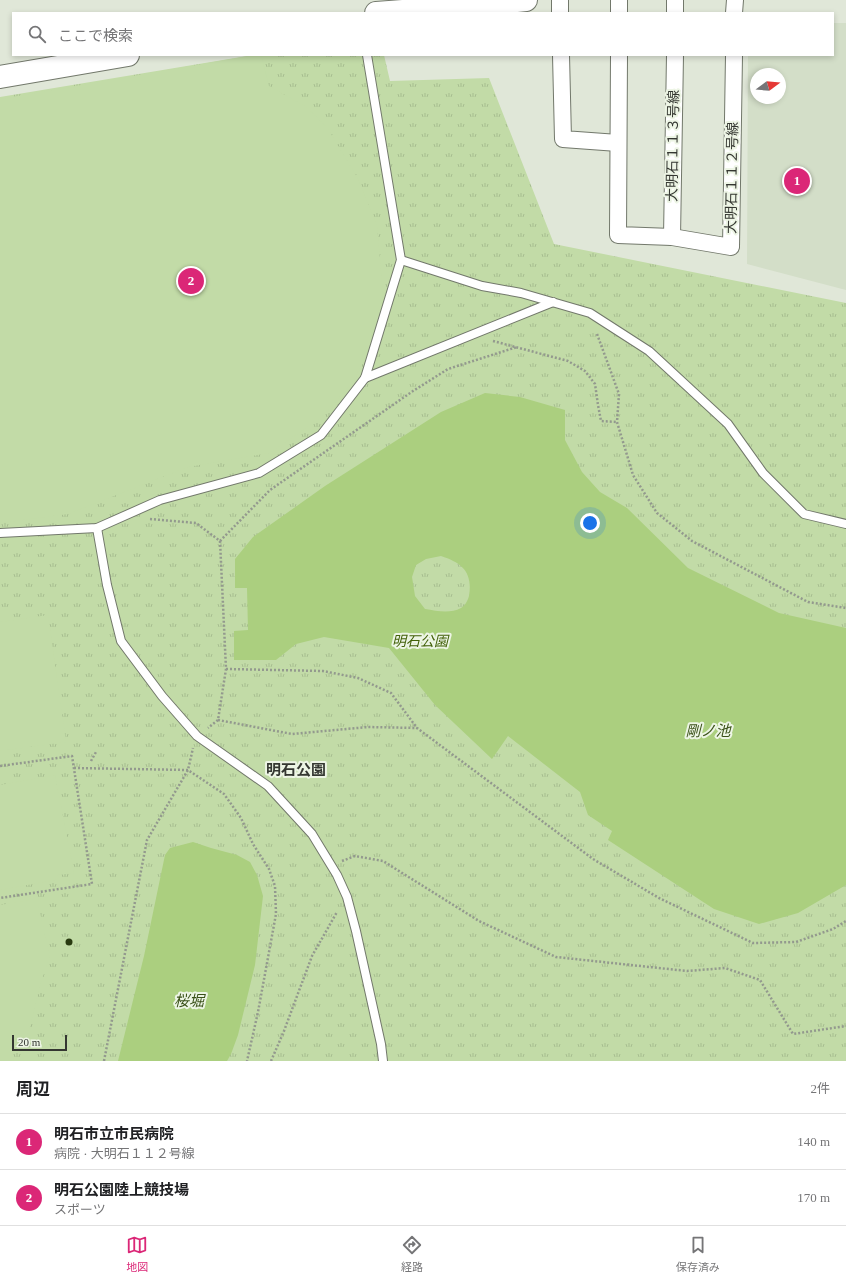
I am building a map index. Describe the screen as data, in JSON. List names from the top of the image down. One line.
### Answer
{"streets":{"street":["大明石１１３号線","大明石１１２号線"]},"crossings":[["大明石１１３号線","大明石１１２号線"]],"districts":["明石公園"],"water":["剛ノ池","桜堀"],"parks":["明石公園"],"scale_bar":"20 m","north":"right","page":{"search":"ここで検索","pins":["1","2"],"scale":"20 m","heading":["周辺","2件"],"list":[{"mark":"1","name":"明石市立市民病院","note":"病院 · 大明石１１２号線","value":"140 m"},{"mark":"2","name":"明石公園陸上競技場","note":"スポーツ","value":"170 m"}],"nav":["地図","経路","保存済み"]}}
